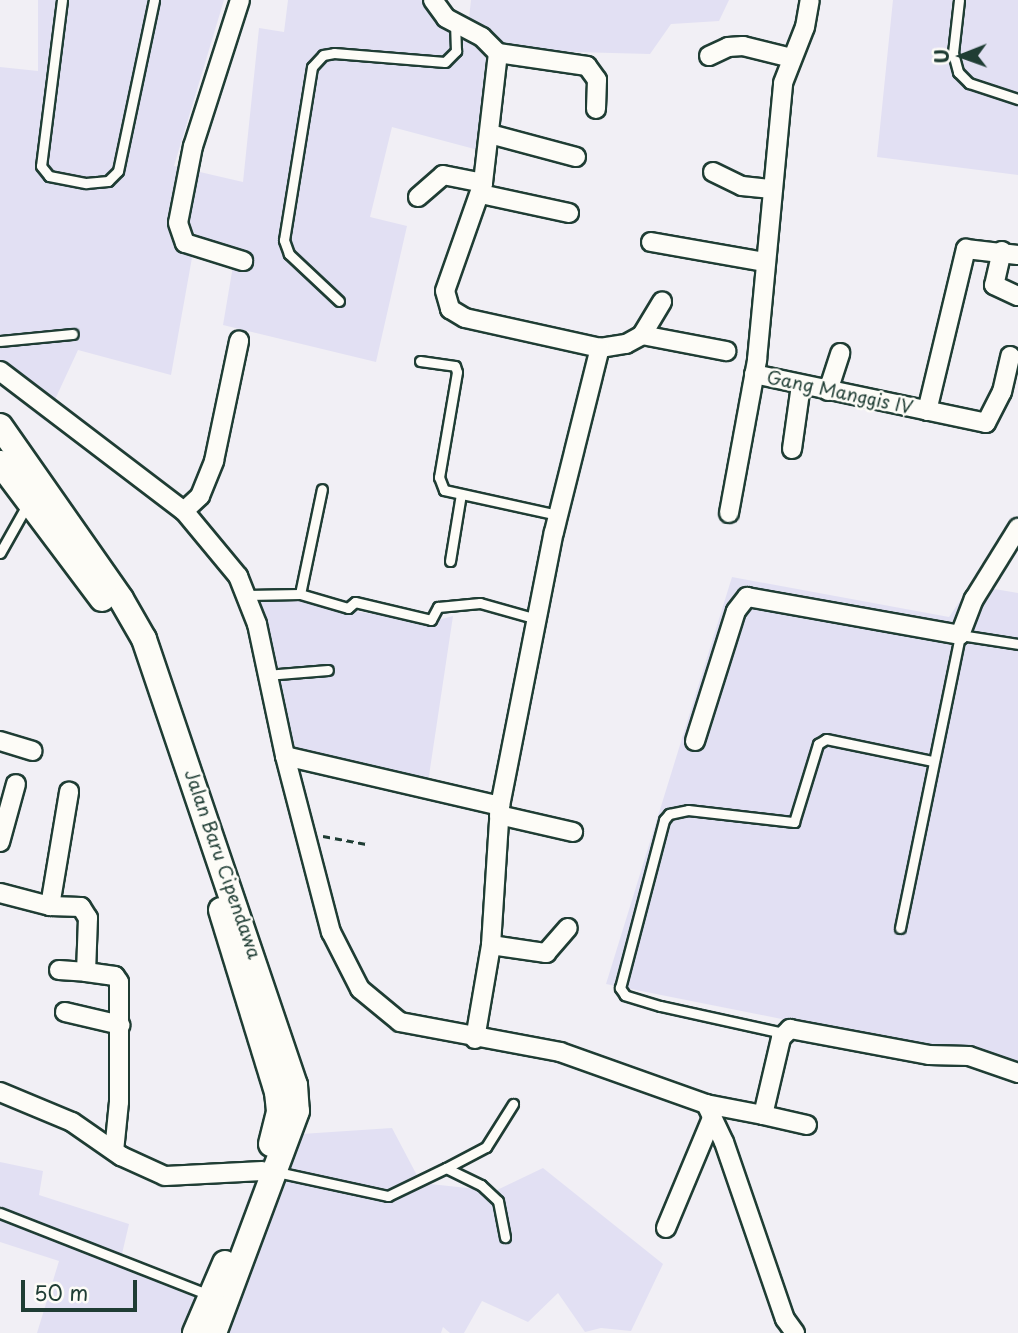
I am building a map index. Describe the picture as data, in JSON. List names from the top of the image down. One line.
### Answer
{"streets":{"main road":["Jalan Baru Cipendawa"],"street":["Gang Manggis IV"]},"scale_bar":"50 m","north":"left"}
